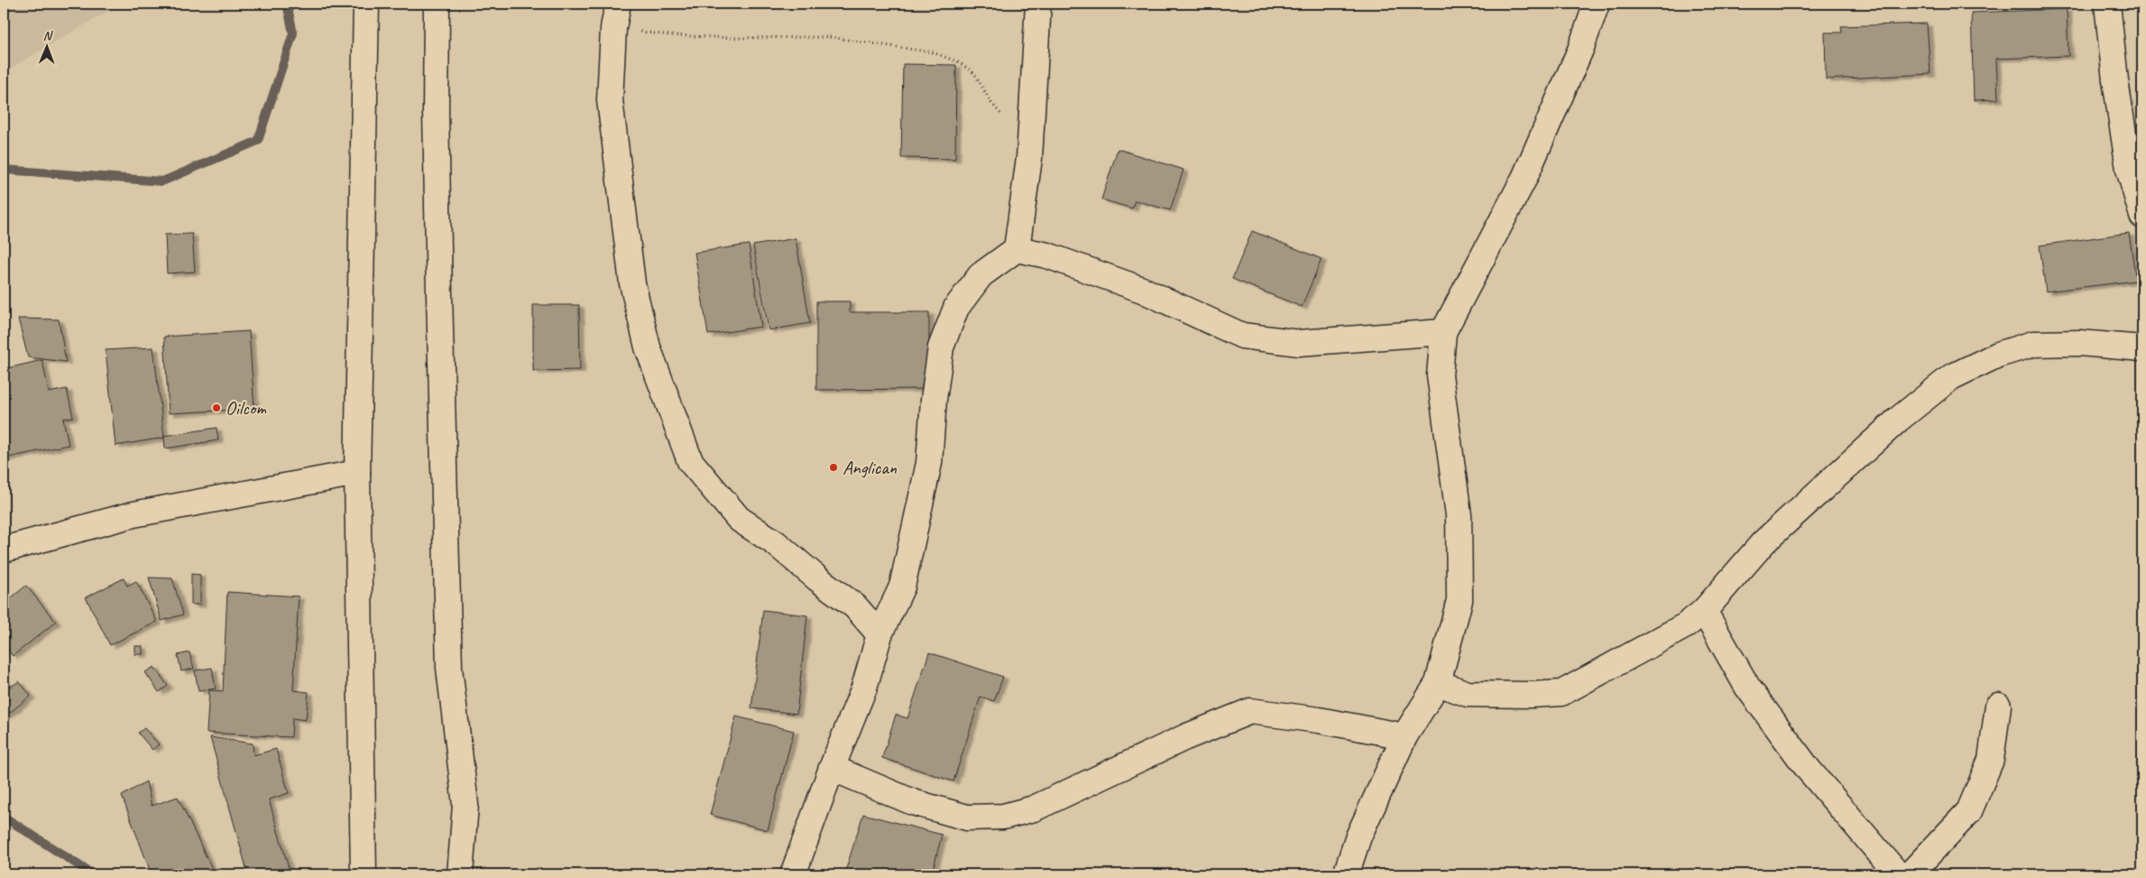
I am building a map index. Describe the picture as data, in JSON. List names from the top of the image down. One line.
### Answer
{"places":["Oilcom","Anglican"],"north":"top"}
